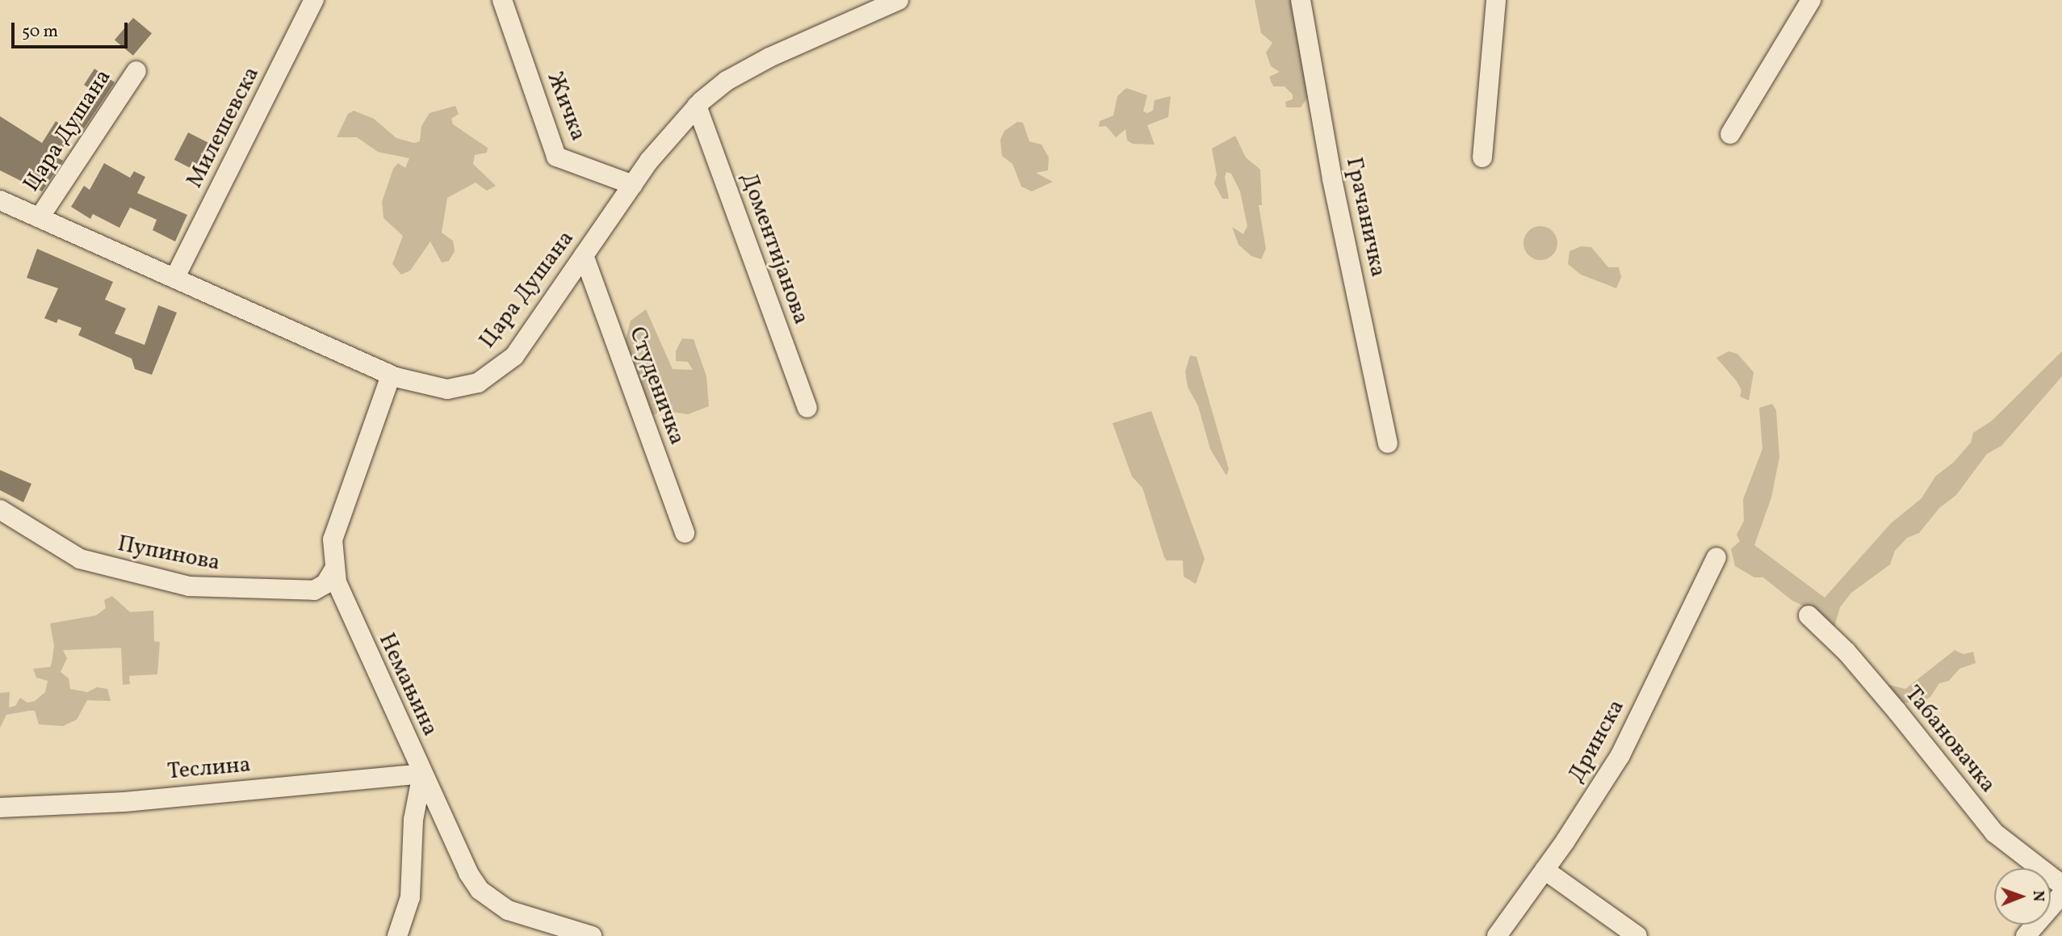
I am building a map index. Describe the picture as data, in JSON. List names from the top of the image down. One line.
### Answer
{"streets":{"street":["Жичка","Милешевска","Цара Душана","Грачаничка","Доментијанова","Студеничка","Пупинова","Немањина","Табановачка","Дринска","Теслина"]},"crossings":[["Жичка","Цара Душана"],["Милешевска","Цара Душана"],["Цара Душана","Доментијанова"],["Цара Душана","Студеничка"],["Цара Душана","Немањина"],["Пупинова","Немањина"],["Немањина","Теслина"]],"scale_bar":"50 m","north":"right"}
